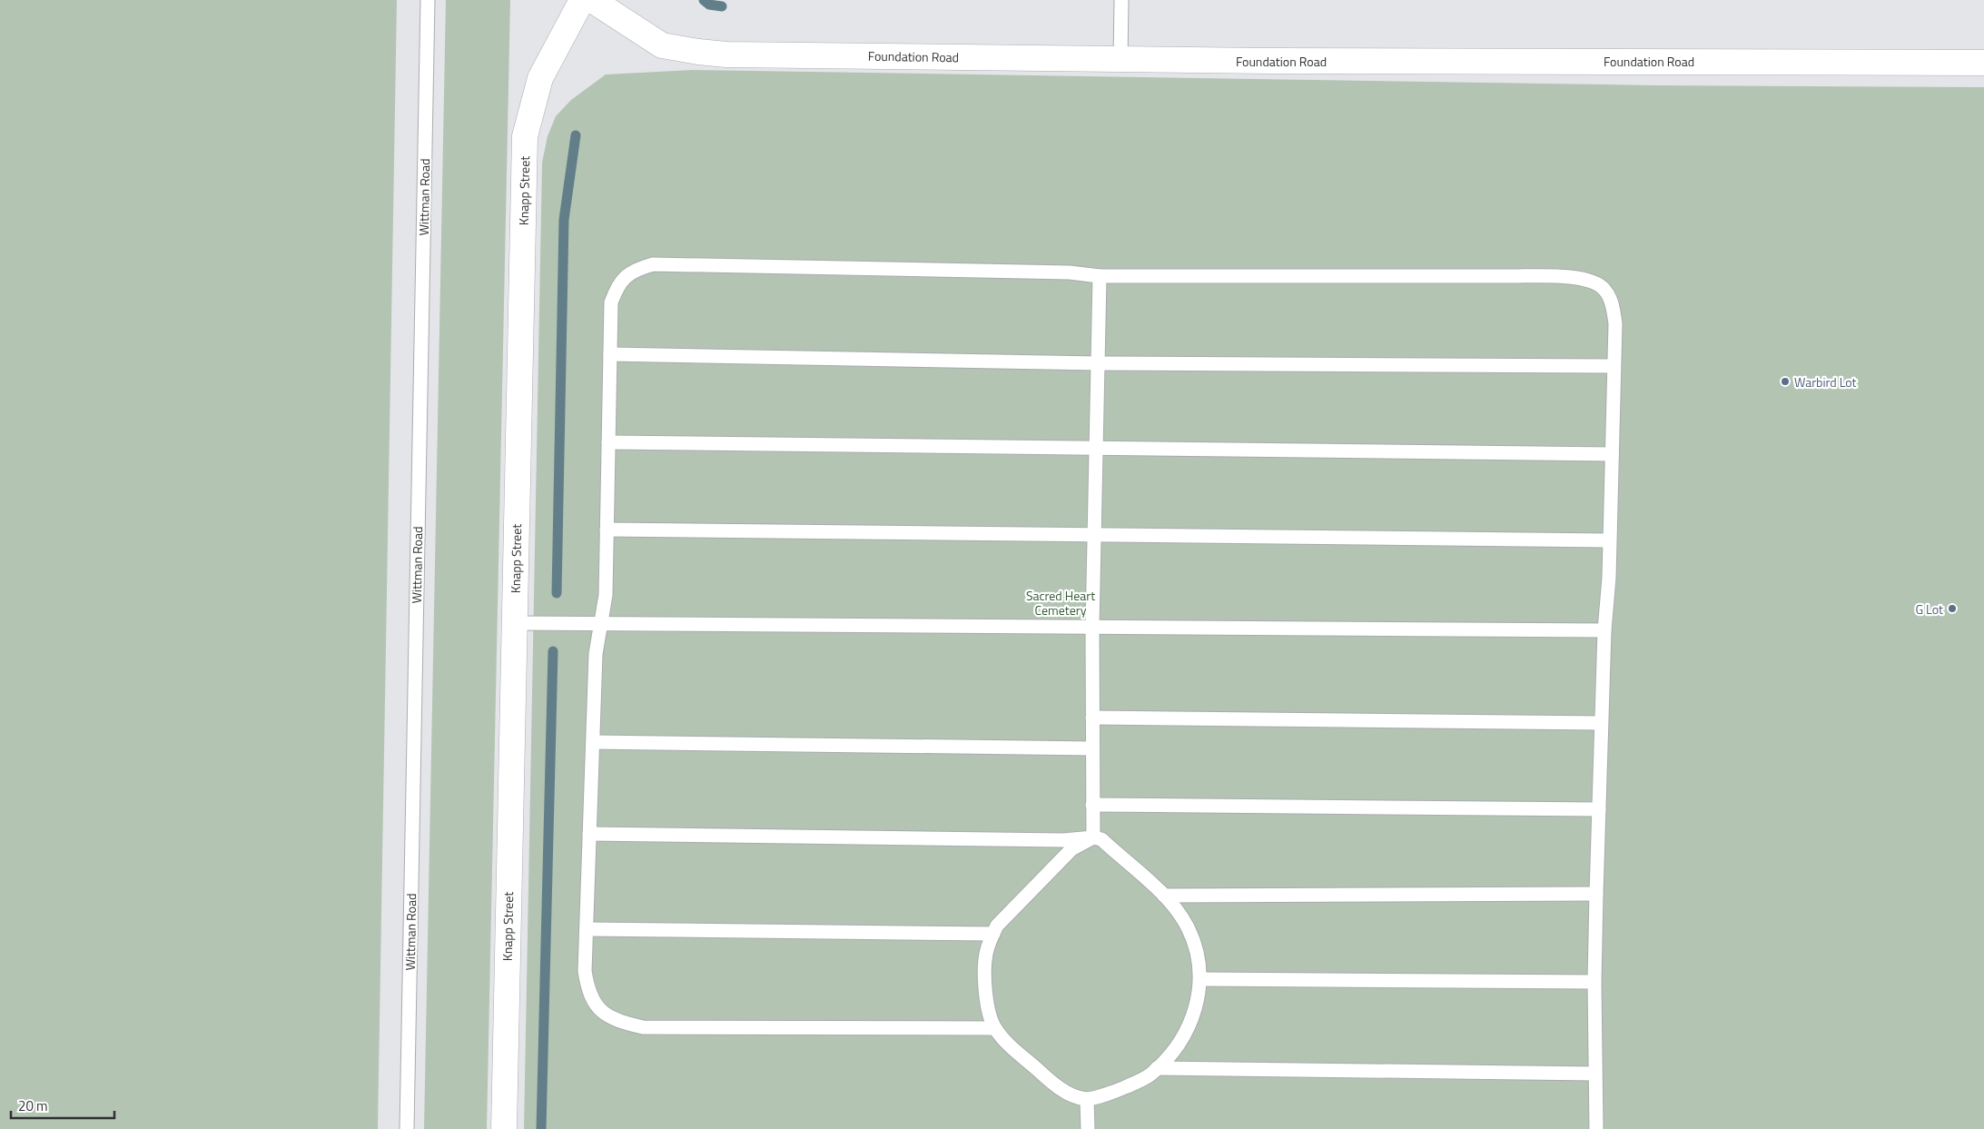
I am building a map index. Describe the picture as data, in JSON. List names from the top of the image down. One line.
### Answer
{"streets":{"street":["Foundation Road","Knapp Street"],"lane":["Wittman Road"]},"parks":["Sacred Heart Cemetery"],"places":["Warbird Lot","G Lot"],"scale_bar":"20 m"}
